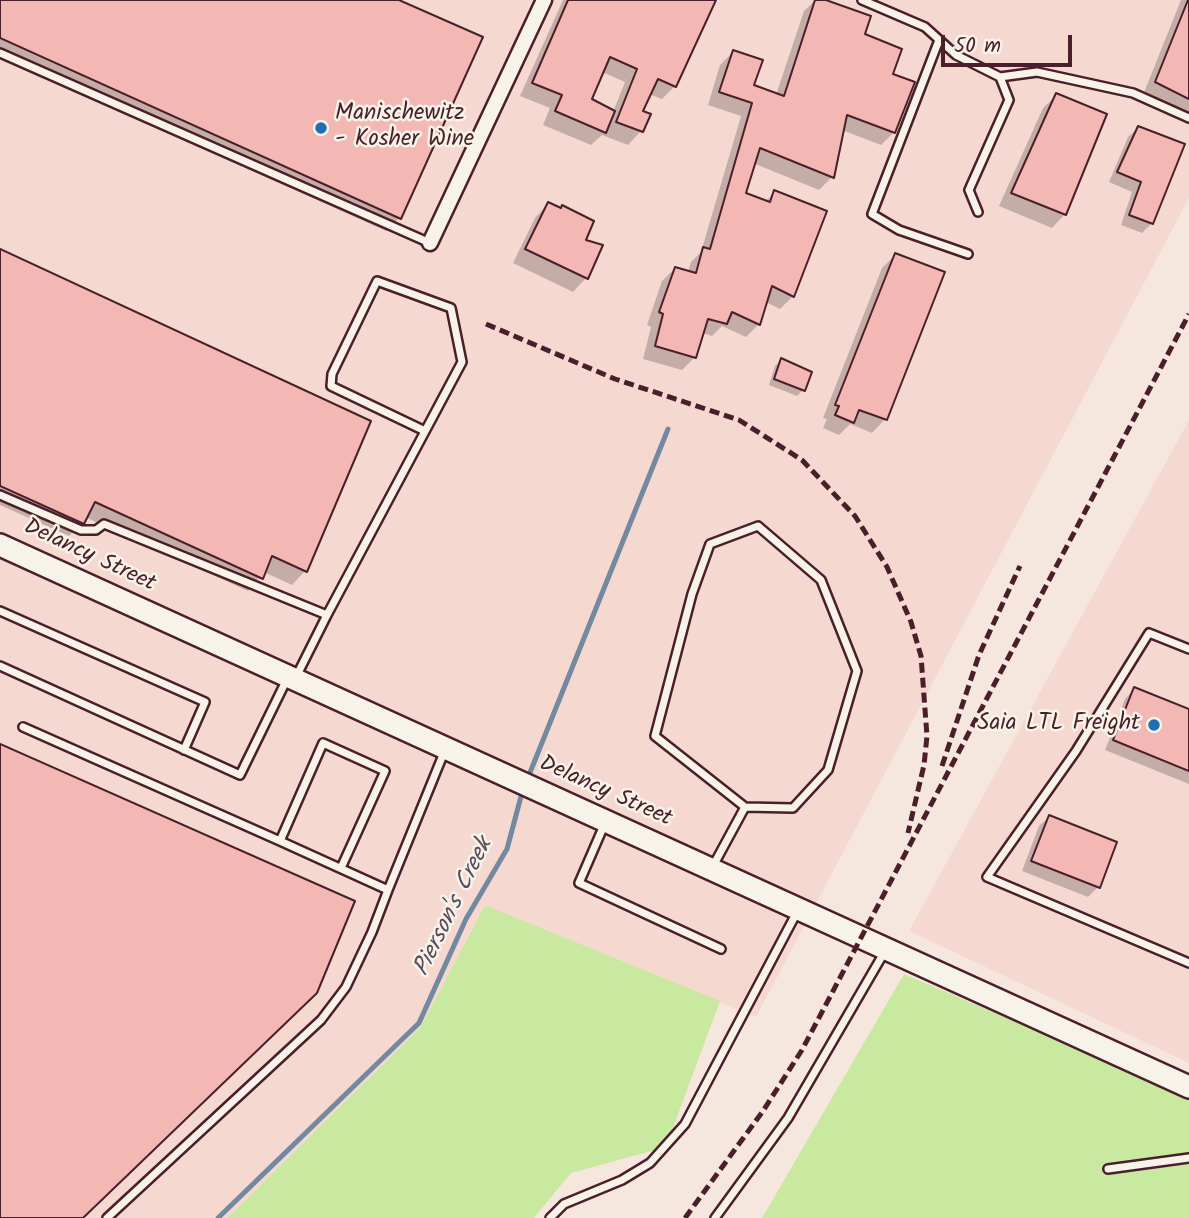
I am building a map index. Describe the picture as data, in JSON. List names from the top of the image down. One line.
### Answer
{"streets":{"street":["Delancy Street"]},"water":["Pierson's Creek"],"places":["Manischewitz - Kosher Wine","Saia LTL Freight"],"scale_bar":"50 m"}
